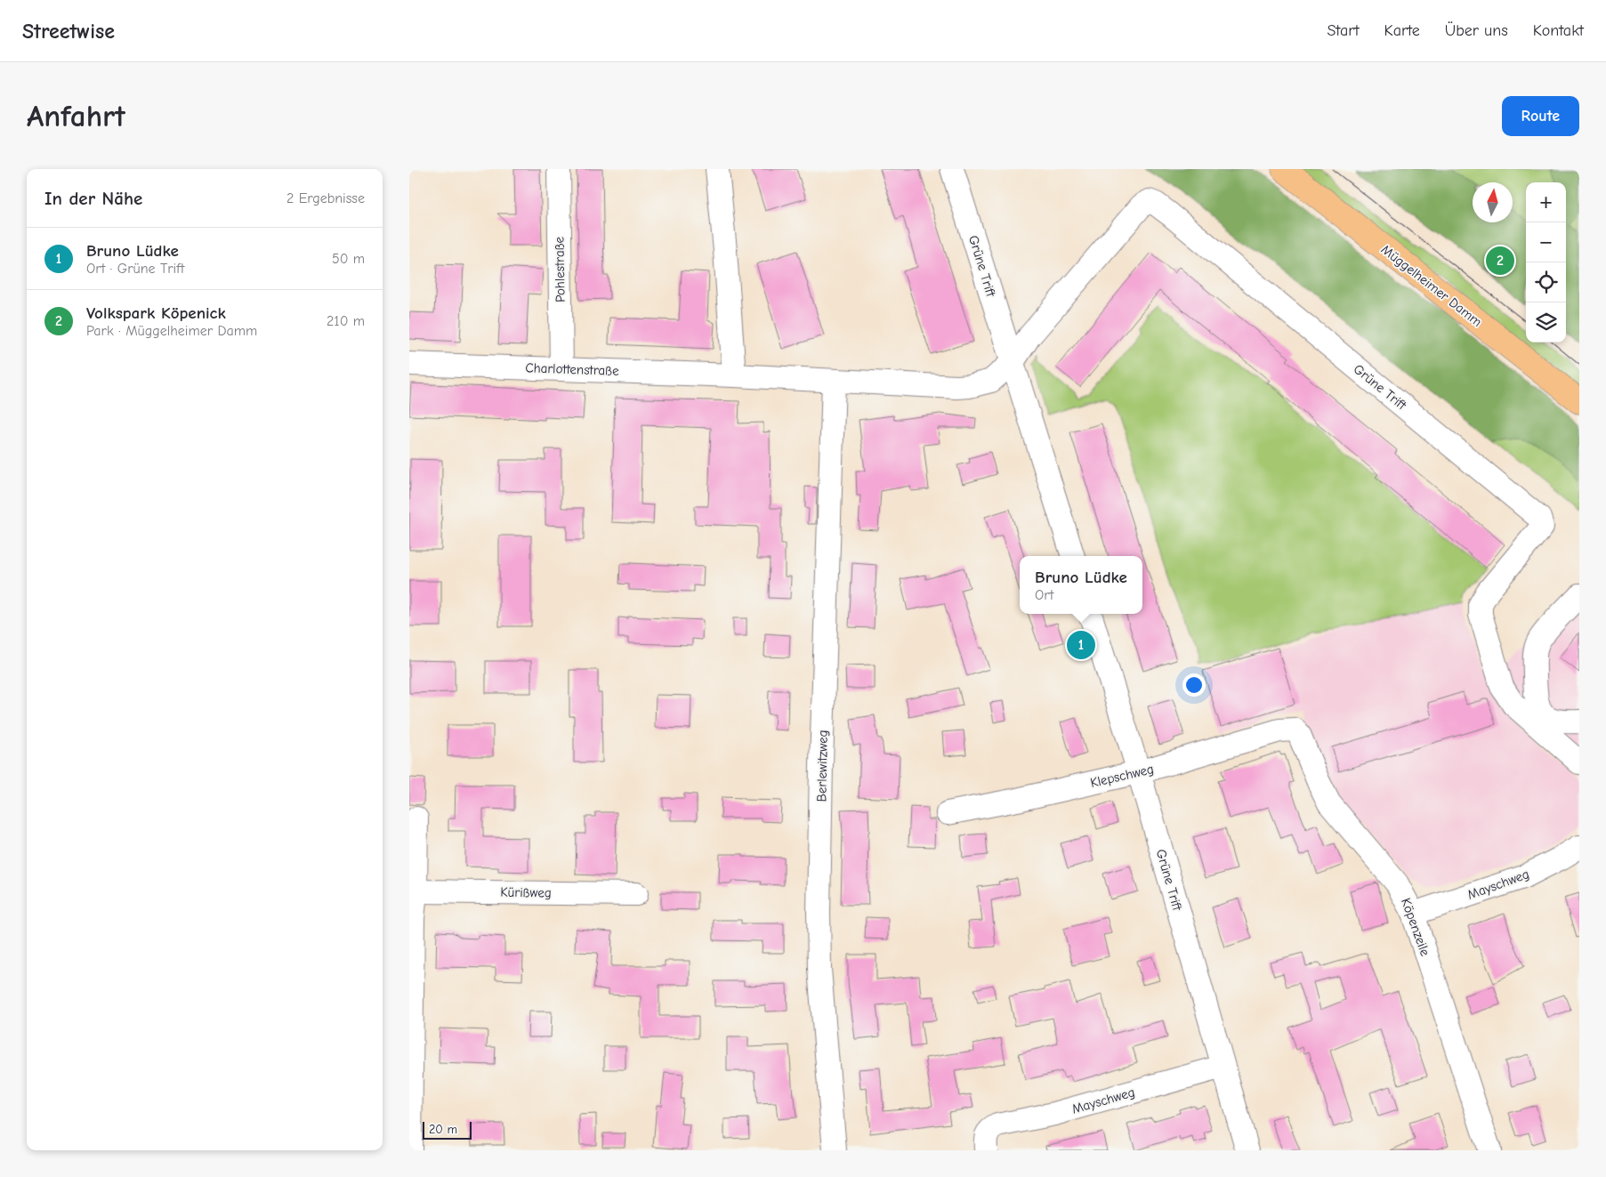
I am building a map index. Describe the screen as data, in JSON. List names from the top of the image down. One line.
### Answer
{"streets":{"main road":["Müggelheimer Damm"],"street":["Grüne Trift","Pohlestraße","Charlottenstraße","Berlewitzweg","Klepschweg","Mayschweg","Kürißweg","Köpenzeile"]},"crossings":[["Grüne Trift","Charlottenstraße"],["Grüne Trift","Klepschweg"],["Grüne Trift","Mayschweg"],["Pohlestraße","Charlottenstraße"],["Charlottenstraße","Berlewitzweg"],["Klepschweg","Köpenzeile"],["Mayschweg","Köpenzeile"]],"scale_bar":"20 m","north":"top","page":{"header":"Streetwise","nav":["Start","Karte","Über uns","Kontakt"],"buttons":"Route","title":"Anfahrt","heading":["In der Nähe","2 Ergebnisse"],"map_buttons":["+","−"],"list":[{"mark":"1","name":"Bruno Lüdke","note":"Ort · Grüne Trift","value":"50 m"},{"mark":"2","name":"Volkspark Köpenick","note":"Park · Müggelheimer Damm","value":"210 m"}],"pins":["2","1"],"popup":["Bruno Lüdke","Ort"],"scale":"20 m"}}
